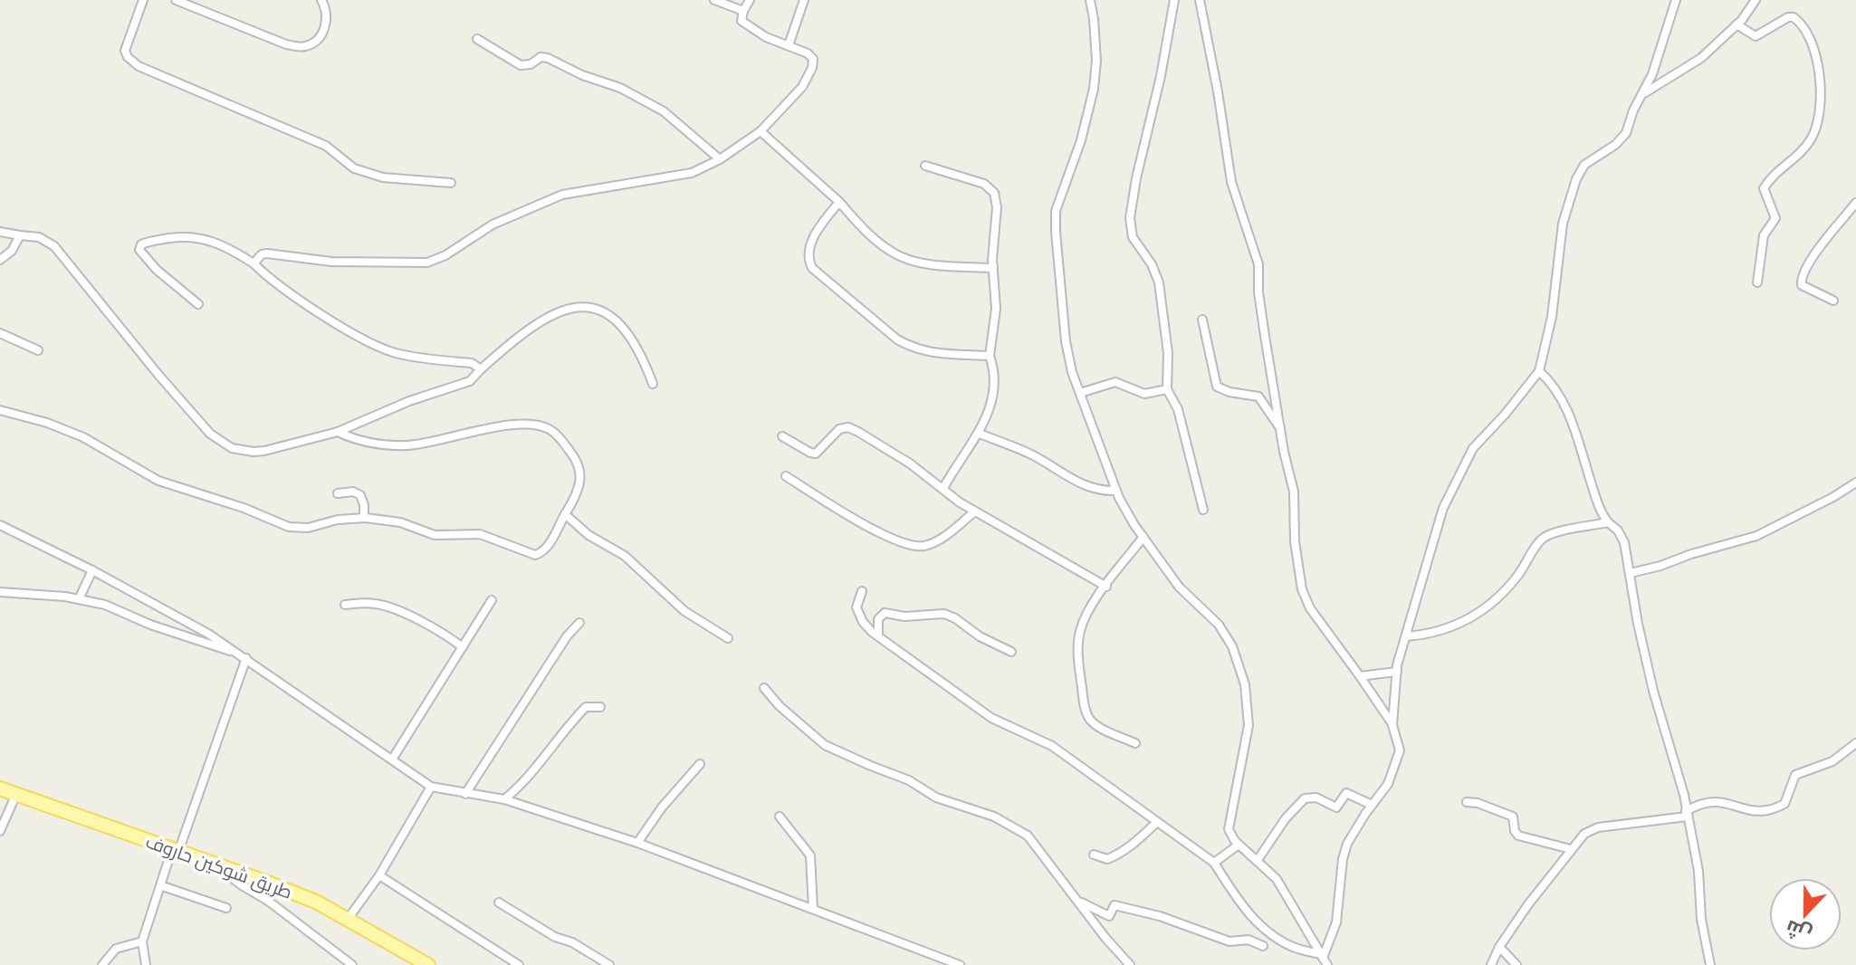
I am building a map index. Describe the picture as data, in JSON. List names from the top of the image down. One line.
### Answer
{"streets":{"main road":["طريق شوكين حاروف"]},"north":"bottom"}
